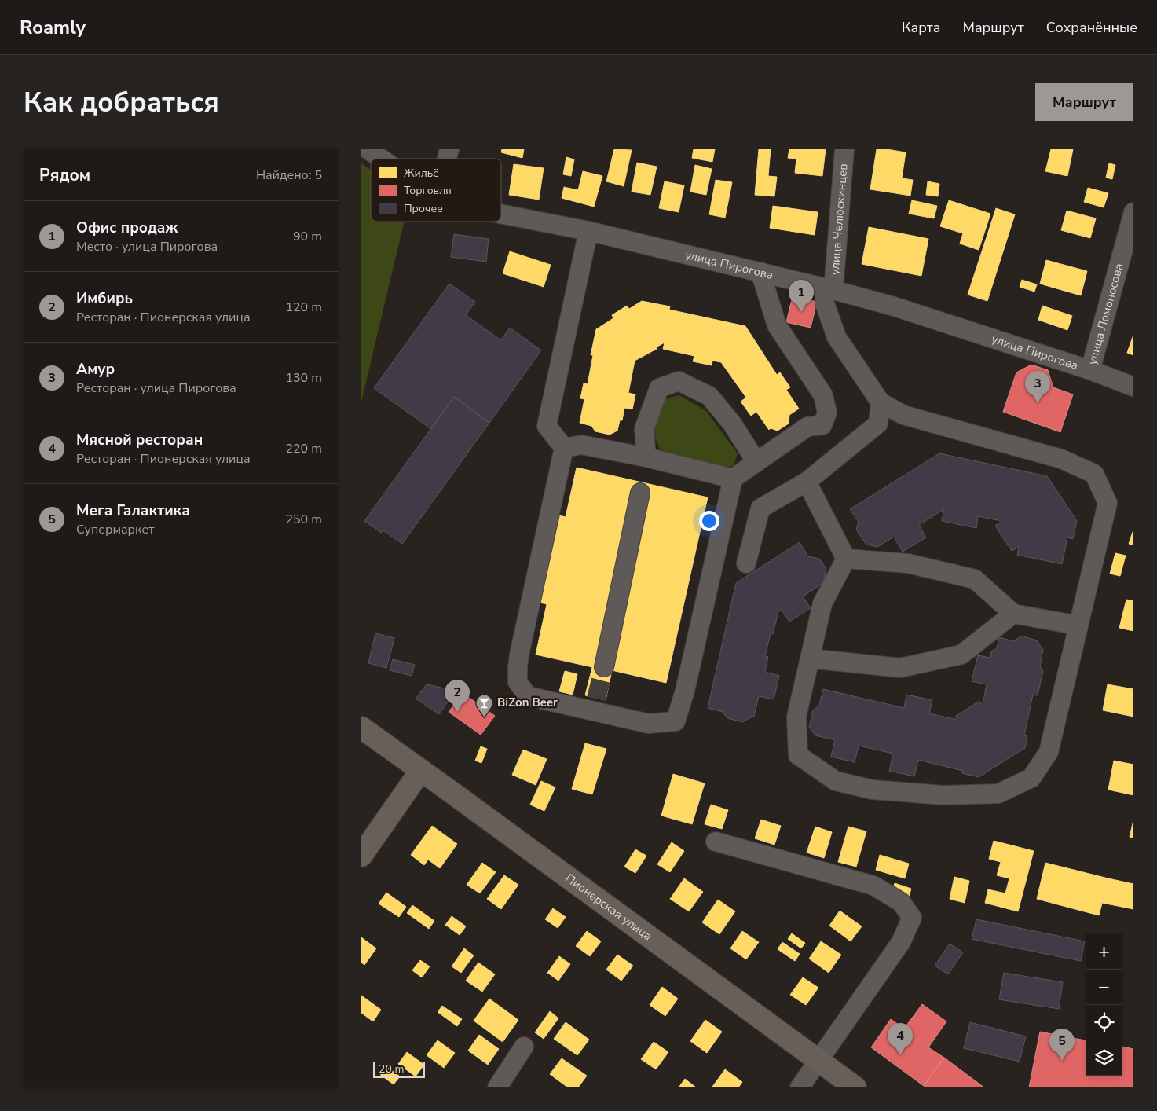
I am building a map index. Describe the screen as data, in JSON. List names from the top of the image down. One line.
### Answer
{"streets":{"main road":["Пионерская улица"],"street":["улица Челюскинцев","улица Пирогова","улица Ломоносова"]},"crossings":[["улица Челюскинцев","улица Пирогова"],["улица Пирогова","улица Ломоносова"]],"places":{"bar":["BiZon Beer"]},"legend":["Жильё","Торговля","Прочее"],"scale_bar":"20 m","page":{"header":"Roamly","nav":["Карта","Маршрут","Сохранённые"],"buttons":"Маршрут","title":"Как добраться","heading":["Рядом","Найдено: 5"],"list":[{"mark":"1","name":"Офис продаж","note":"Место · улица Пирогова","value":"90 m"},{"mark":"2","name":"Имбирь","note":"Ресторан · Пионерская улица","value":"120 m"},{"mark":"3","name":"Амур","note":"Ресторан · улица Пирогова","value":"130 m"},{"mark":"4","name":"Мясной ресторан","note":"Ресторан · Пионерская улица","value":"220 m"},{"mark":"5","name":"Мега Галактика","note":"Супермаркет","value":"250 m"}],"pins":["1","3","2","4","5"],"map_buttons":["+","−"],"scale":"20 m"}}
